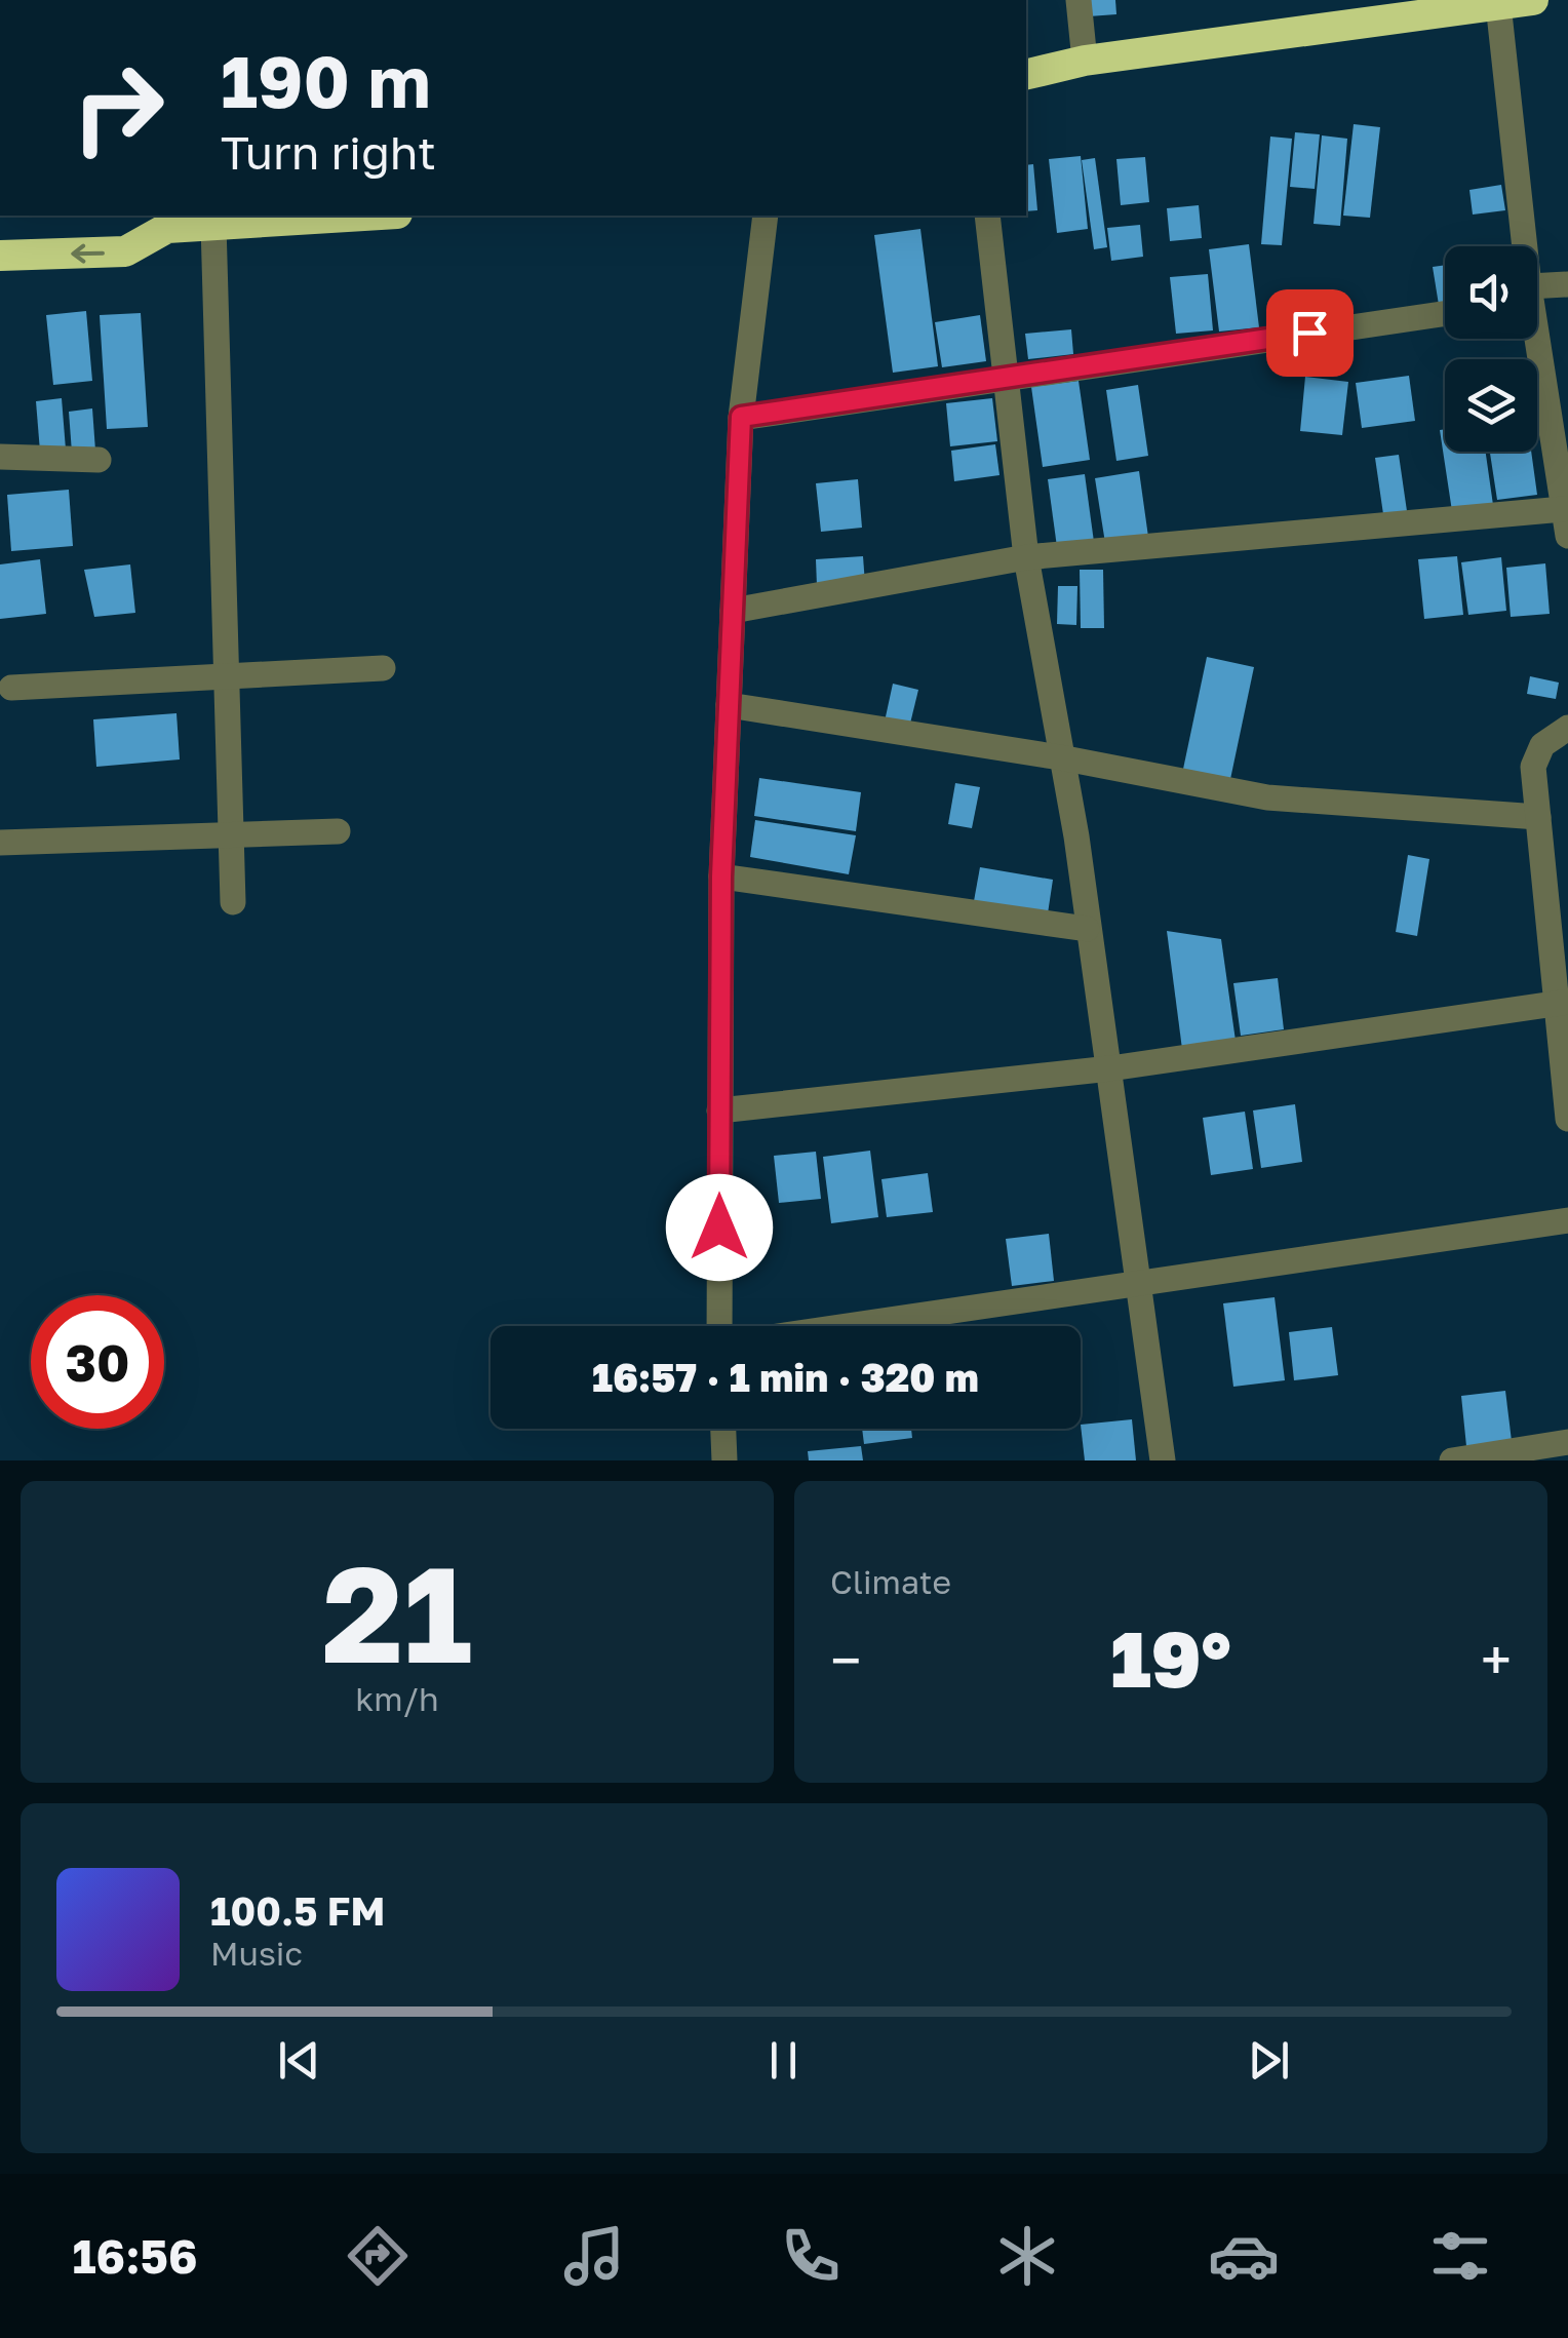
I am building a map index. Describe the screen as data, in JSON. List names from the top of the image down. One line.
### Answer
{"page":{"turn":["190 m","Turn right"],"limit":"30","trip":"16:57 · 1 min · 320 m","tile":[["21","km/h"],"Climate"],"heat":["−","19°","+"],"song":["100.5 FM","Music"],"tabs":"16:56"}}
